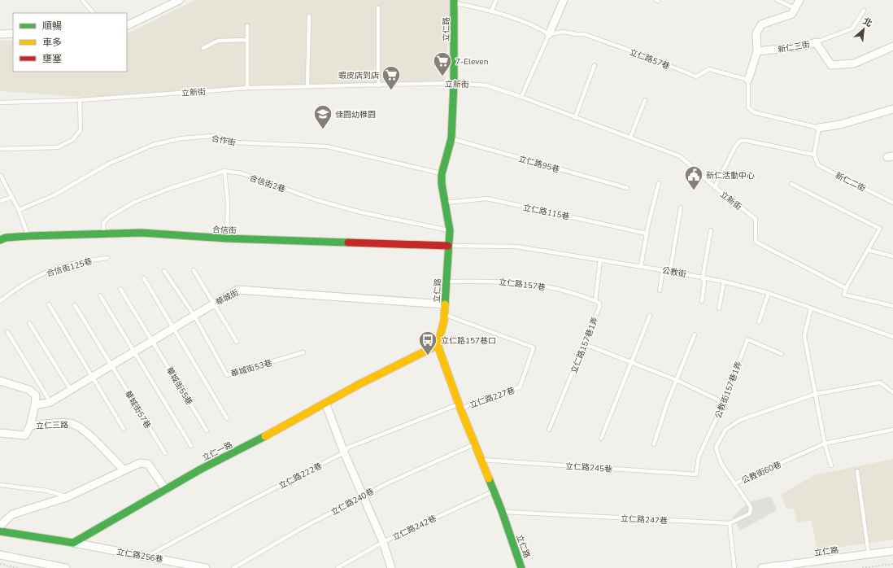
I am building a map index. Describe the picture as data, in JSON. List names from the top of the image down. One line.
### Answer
{"streets":{"street":["立仁路","新仁三街","合信街","華城街","立仁三路","立仁一路","立仁路256巷"],"lane":["立仁路57巷","立新街","合作街","立仁路95巷","新仁二街","合信街2巷","立仁路115巷","合信街125巷","公教街","立仁路157巷","立仁路157巷1弄","華城街53巷","華城街55巷","公教街157巷1弄","立仁路227巷","華城街57巷","立仁路245巷","公教街60巷","立仁路222巷","立仁路240巷","立仁路247巷","立仁路242巷"]},"crossings":[["立仁路","立新街"],["立仁路","合作街"],["立仁路","立仁路95巷"],["立仁路","合信街2巷"],["立仁路","立仁路115巷"],["立仁路","合信街"],["立仁路","公教街"],["立仁路","立仁路157巷"],["立仁路","華城街"],["立仁路","立仁路227巷"],["立仁路","立仁一路"],["立仁路","立仁路245巷"],["立仁路","立仁路222巷"],["立仁路","立仁路240巷"],["立仁路","立仁路247巷"],["立仁路","立仁路242巷"],["合信街2巷","合信街"],["合信街","公教街"],["公教街","立仁路157巷1弄"],["立仁路157巷","立仁路157巷1弄"],["華城街","華城街53巷"],["華城街","華城街55巷"],["華城街","華城街57巷"],["華城街","立仁三路"],["公教街157巷1弄","立仁路245巷"],["立仁路227巷","立仁路222巷"],["立仁一路","立仁路256巷"],["公教街60巷","立仁路247巷"],["立仁路222巷","立仁路256巷"]],"places":{"supermarket":["7-Eleven","蝦皮店到店"],"school or university":["佳園幼稚園"],"public building":["新仁活動中心"],"bus stop":["立仁路157巷口"]},"legend":["順暢","車多","壅塞"],"north":"top right"}
